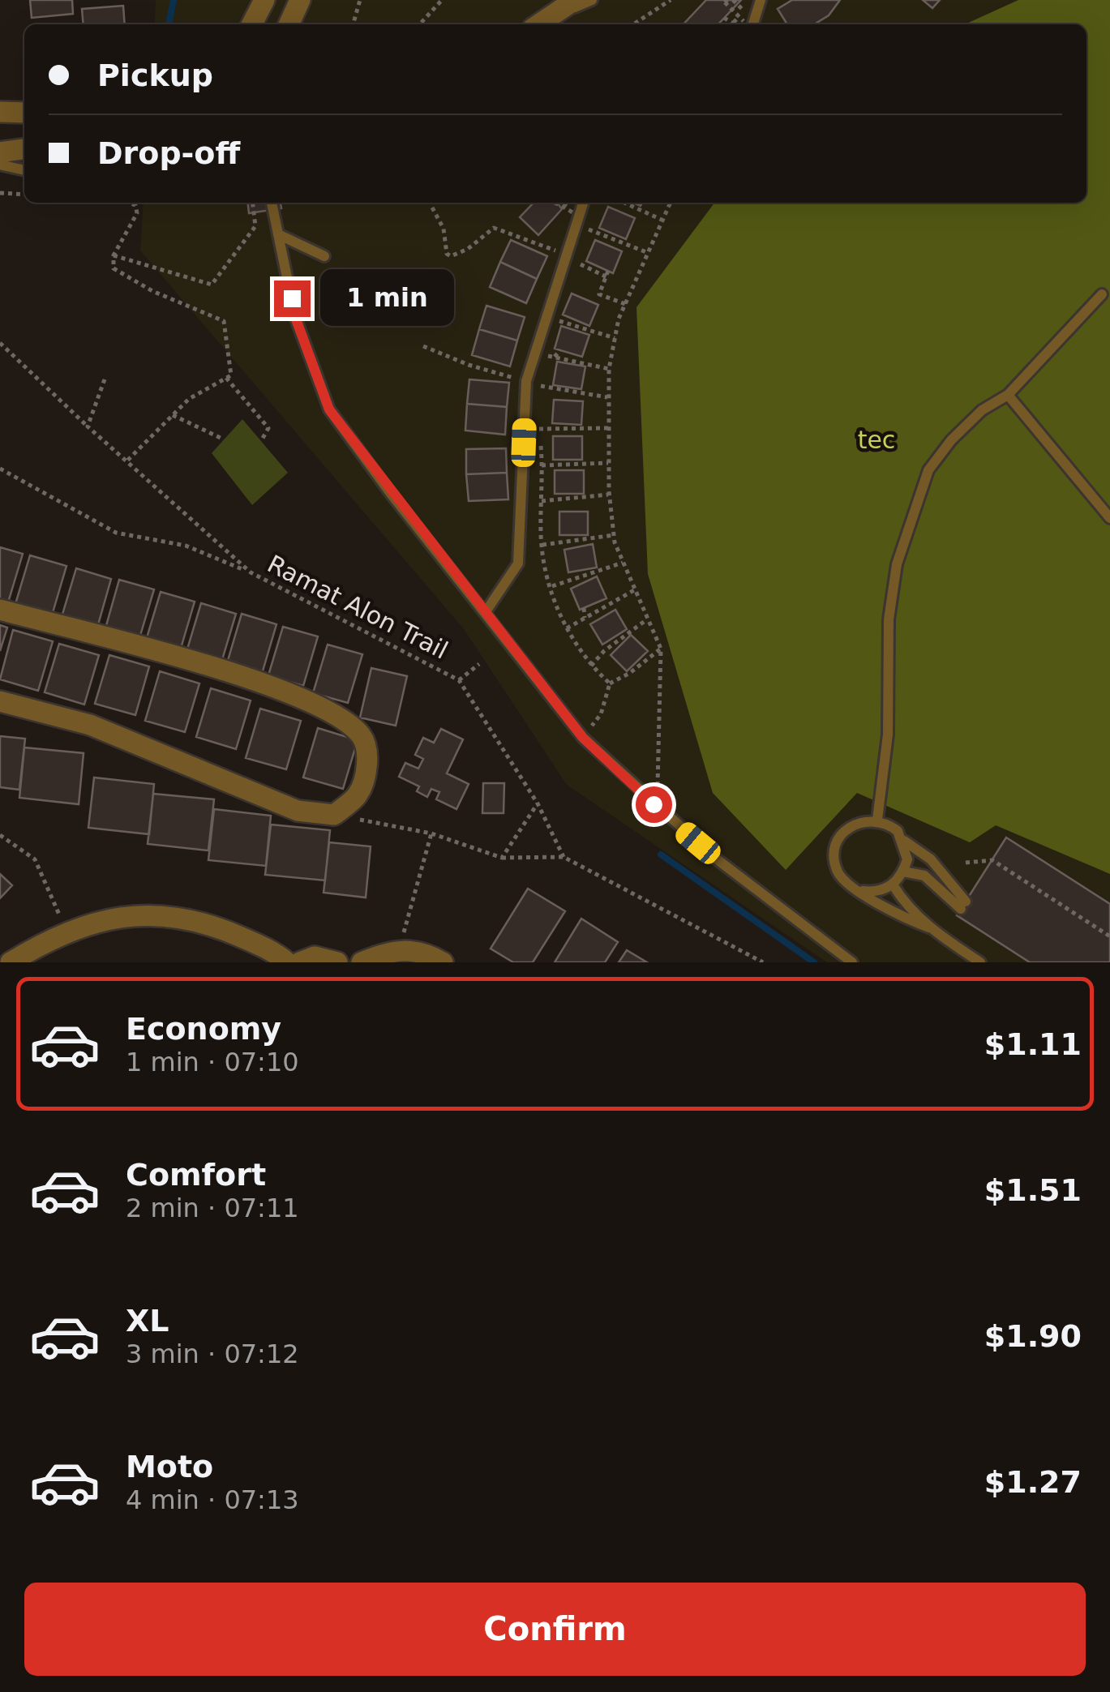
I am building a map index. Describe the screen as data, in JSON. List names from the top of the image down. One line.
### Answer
{"streets":{"path":["Ramat Alon Trail"]},"parks":["tec"],"page":{"banner":["Pickup","Drop-off"],"bubble":"1 min","list":[{"name":"Economy","note":"1 min · 07:10","value":"$1.11"},{"name":"Comfort","note":"2 min · 07:11","value":"$1.51"},{"name":"XL","note":"3 min · 07:12","value":"$1.90"},{"name":"Moto","note":"4 min · 07:13","value":"$1.27"}],"buttons":"Confirm"}}
